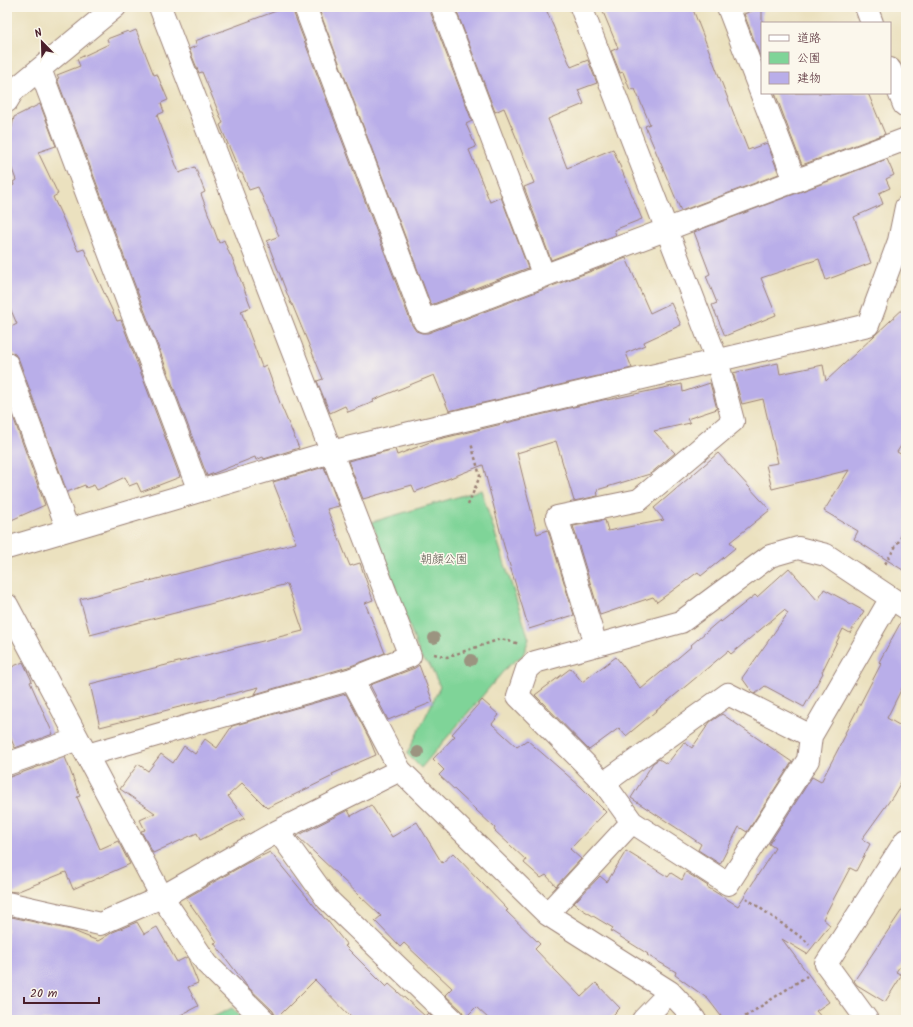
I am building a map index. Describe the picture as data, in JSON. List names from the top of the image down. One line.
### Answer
{"parks":["朝顔公園"],"legend":["道路","公園","建物"],"scale_bar":"20 m","north":"top left"}
